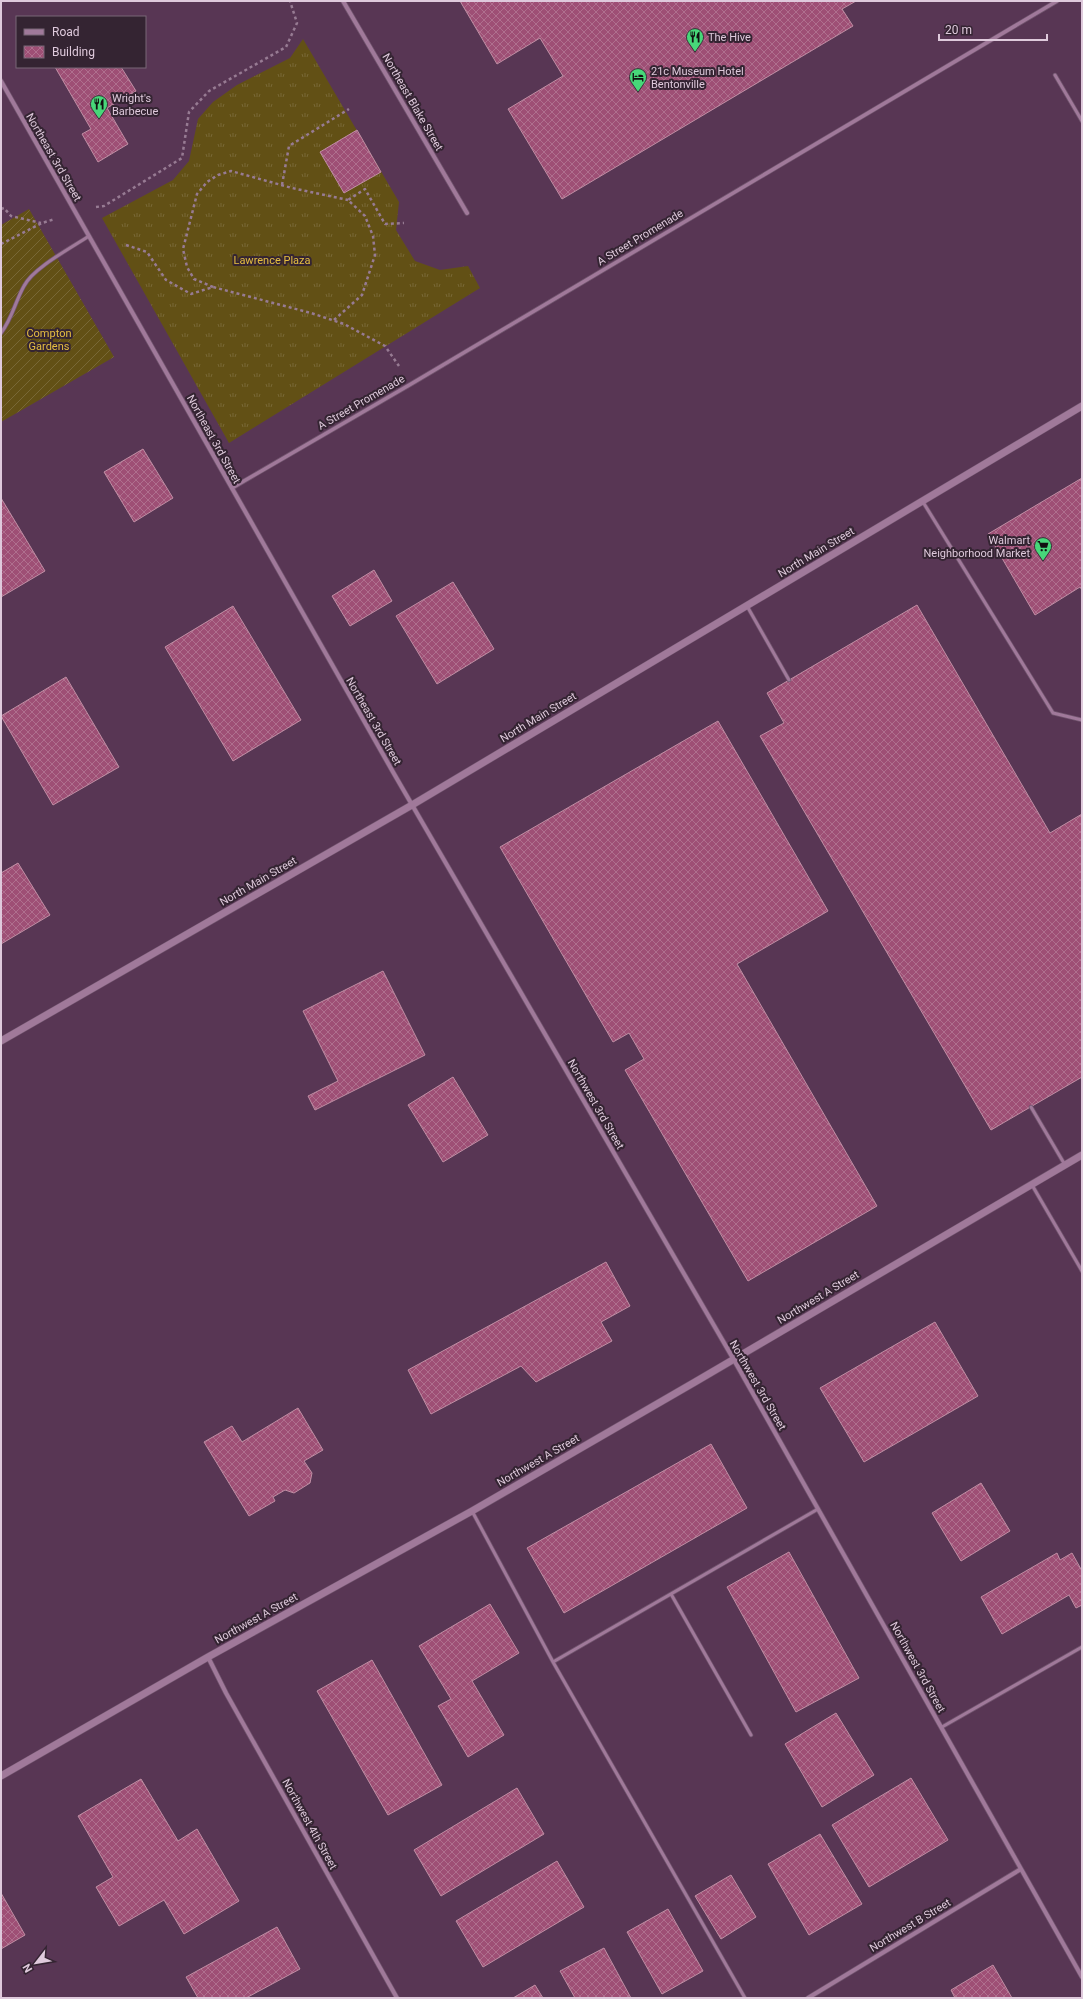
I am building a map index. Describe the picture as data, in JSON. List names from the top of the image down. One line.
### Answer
{"streets":{"street":["Northeast Blake Street","Northeast 3rd Street","A Street Promenade","North Main Street","Northwest 3rd Street","Northwest A Street","Northwest 4th Street","Northwest B Street"]},"crossings":[["Northeast 3rd Street","A Street Promenade"],["Northeast 3rd Street","North Main Street"],["Northeast 3rd Street","Northwest 3rd Street"],["North Main Street","Northwest 3rd Street"],["Northwest 3rd Street","Northwest A Street"],["Northwest 3rd Street","Northwest B Street"],["Northwest A Street","Northwest 4th Street"]],"parks":["Lawrence Plaza","Compton Gardens"],"places":{"restaurant":["The Hive","Wright's Barbecue"],"hotel":["21c Museum Hotel Bentonville"],"supermarket":["Walmart Neighborhood Market"]},"legend":["Road","Building"],"scale_bar":"20 m","north":"bottom left"}
